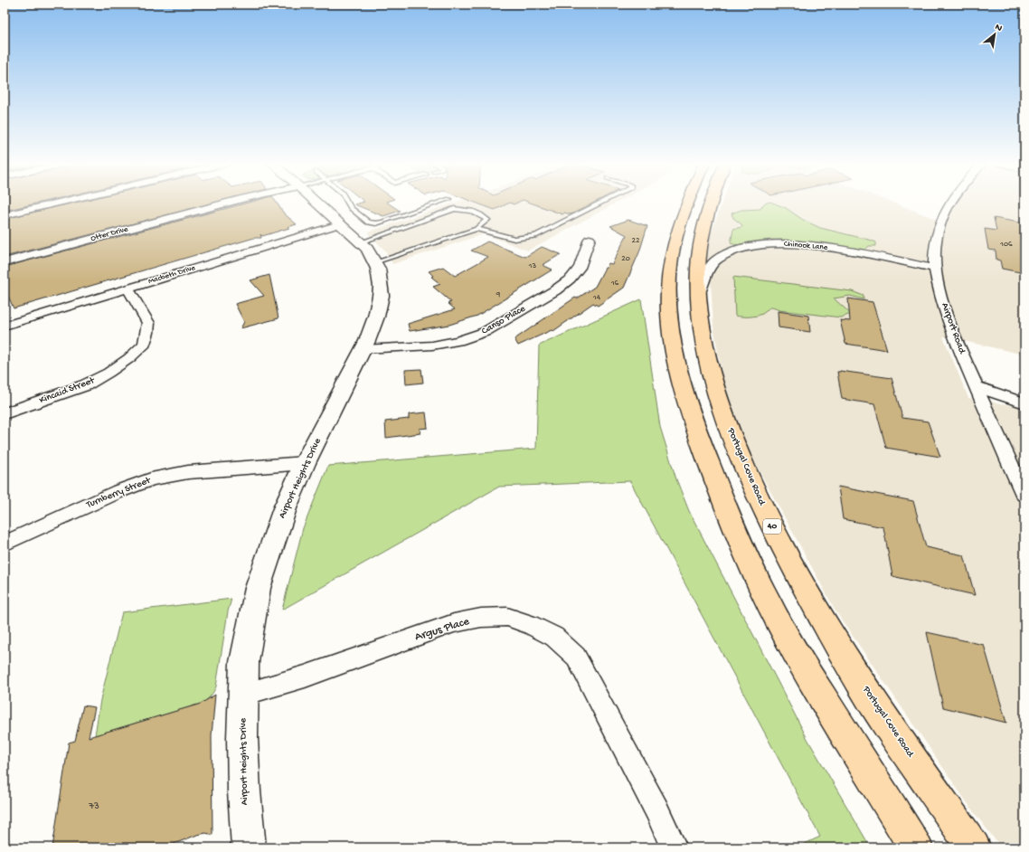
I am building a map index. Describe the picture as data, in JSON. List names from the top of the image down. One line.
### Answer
{"streets":{"main road":["Portugal Cove Road","40"],"street":["Otter Drive","Chinook Lane","Macbeth Drive","Canso Place","Airport Road","Kincaid Street","Airport Heights Drive","Turnberry Street","Argus Place"]},"crossings":[["Chinook Lane","Airport Road"],["Chinook Lane","Portugal Cove Road"],["Macbeth Drive","Kincaid Street"],["Macbeth Drive","Airport Heights Drive"],["Canso Place","Airport Heights Drive"],["Airport Heights Drive","Turnberry Street"],["Airport Heights Drive","Argus Place"]],"house_numbers":["22","106","20","13","16","9","14","73"],"north":"top right"}
